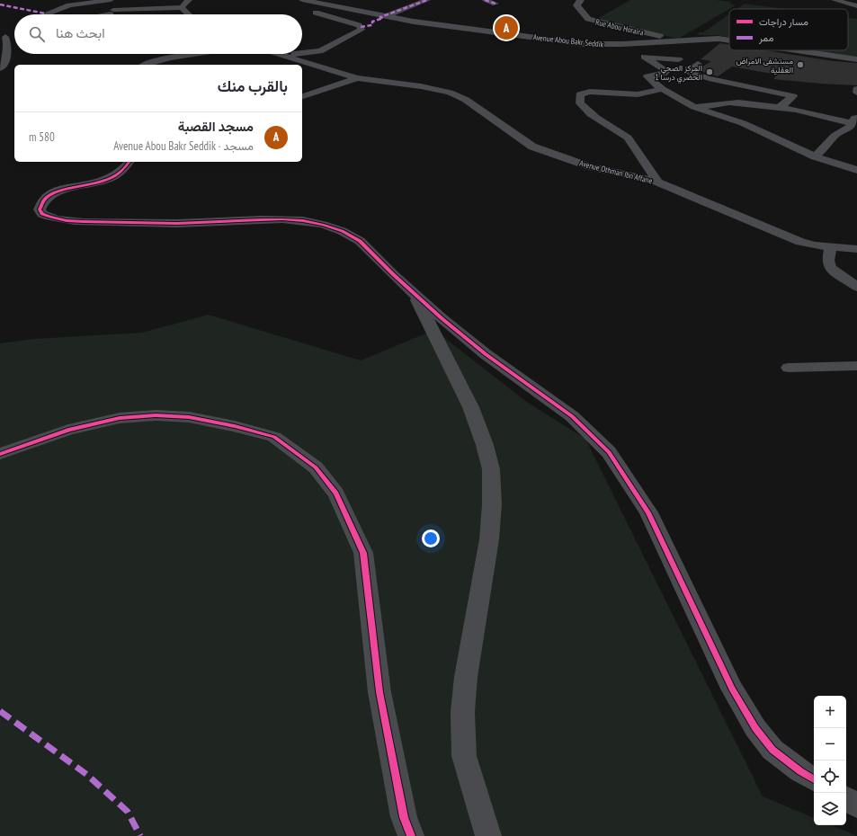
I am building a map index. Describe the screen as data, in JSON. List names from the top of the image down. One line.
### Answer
{"streets":{"street":["Rue Abou Horaira","Avenue Abou Bakr Seddik","Avenue Othman Ibn Affane"]},"crossings":[["Rue Abou Horaira","Avenue Abou Bakr Seddik"]],"places":["مستشفى الامراض العقلية","المركز الصحي الحضري درسا 1"],"legend":["مسار دراجات","ممر"],"page":{"pins":"A","search":"ابحث هنا","heading":"بالقرب منك","list":[{"mark":"A","name":"مسجد القصبة","note":"مسجد · Avenue Abou Bakr Seddik","value":"580 m"}],"map_buttons":["+","−"]}}
